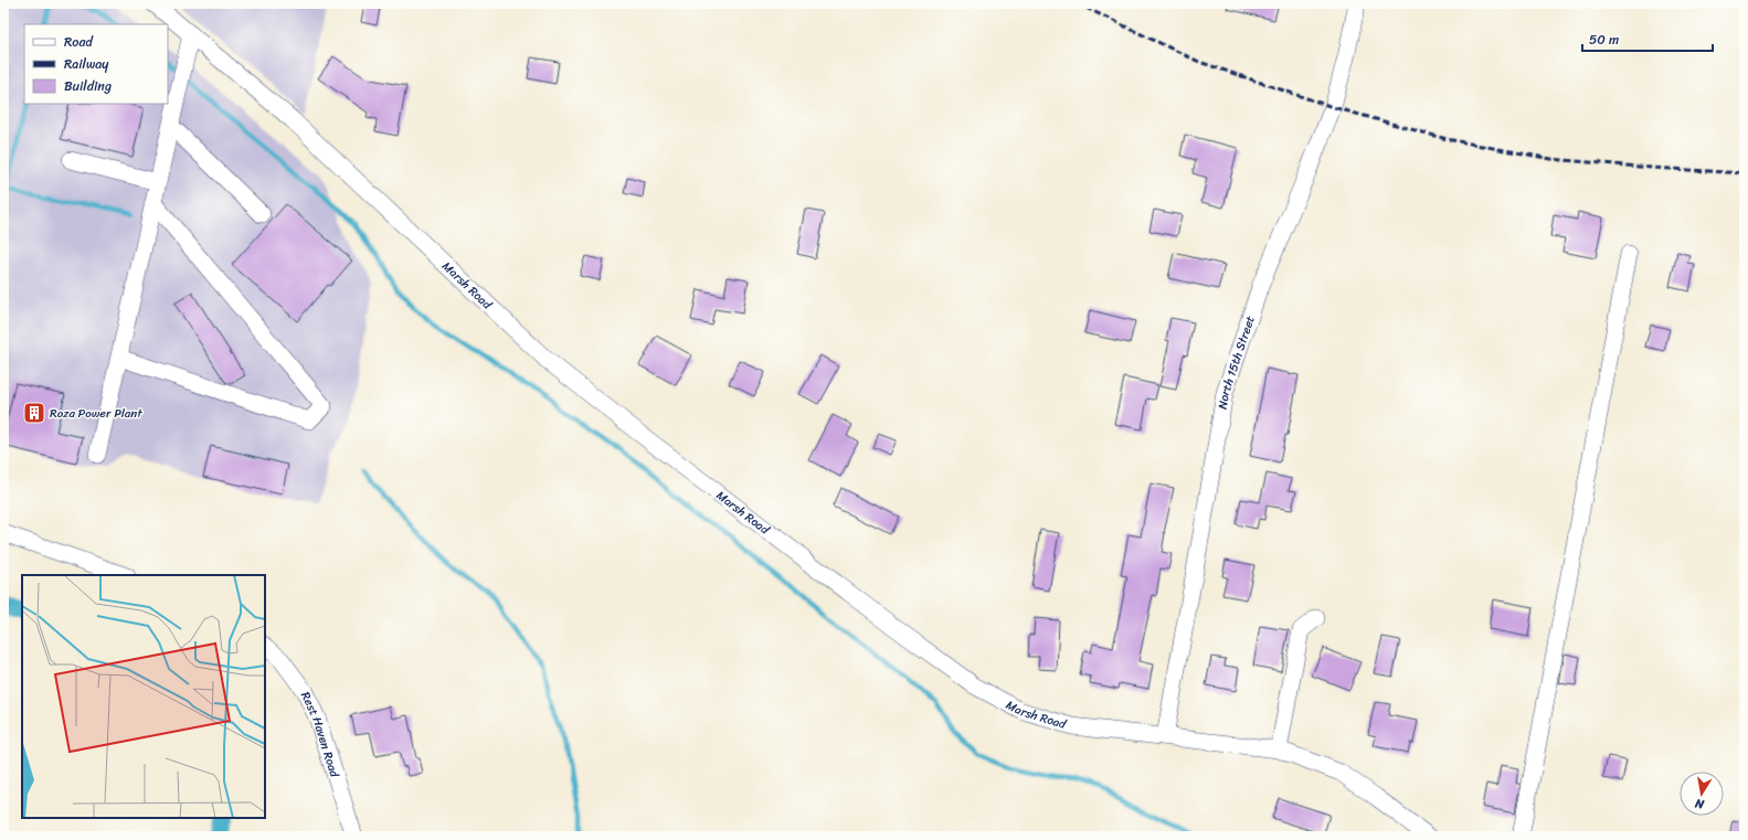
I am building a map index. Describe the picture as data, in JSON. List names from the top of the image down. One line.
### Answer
{"streets":{"street":["Marsh Road","North 15th Street","Rest Haven Road"]},"crossings":[["Marsh Road","North 15th Street"]],"places":{"building":["Roza Power Plant"]},"legend":["Road","Railway","Building"],"scale_bar":"50 m","north":"bottom"}
